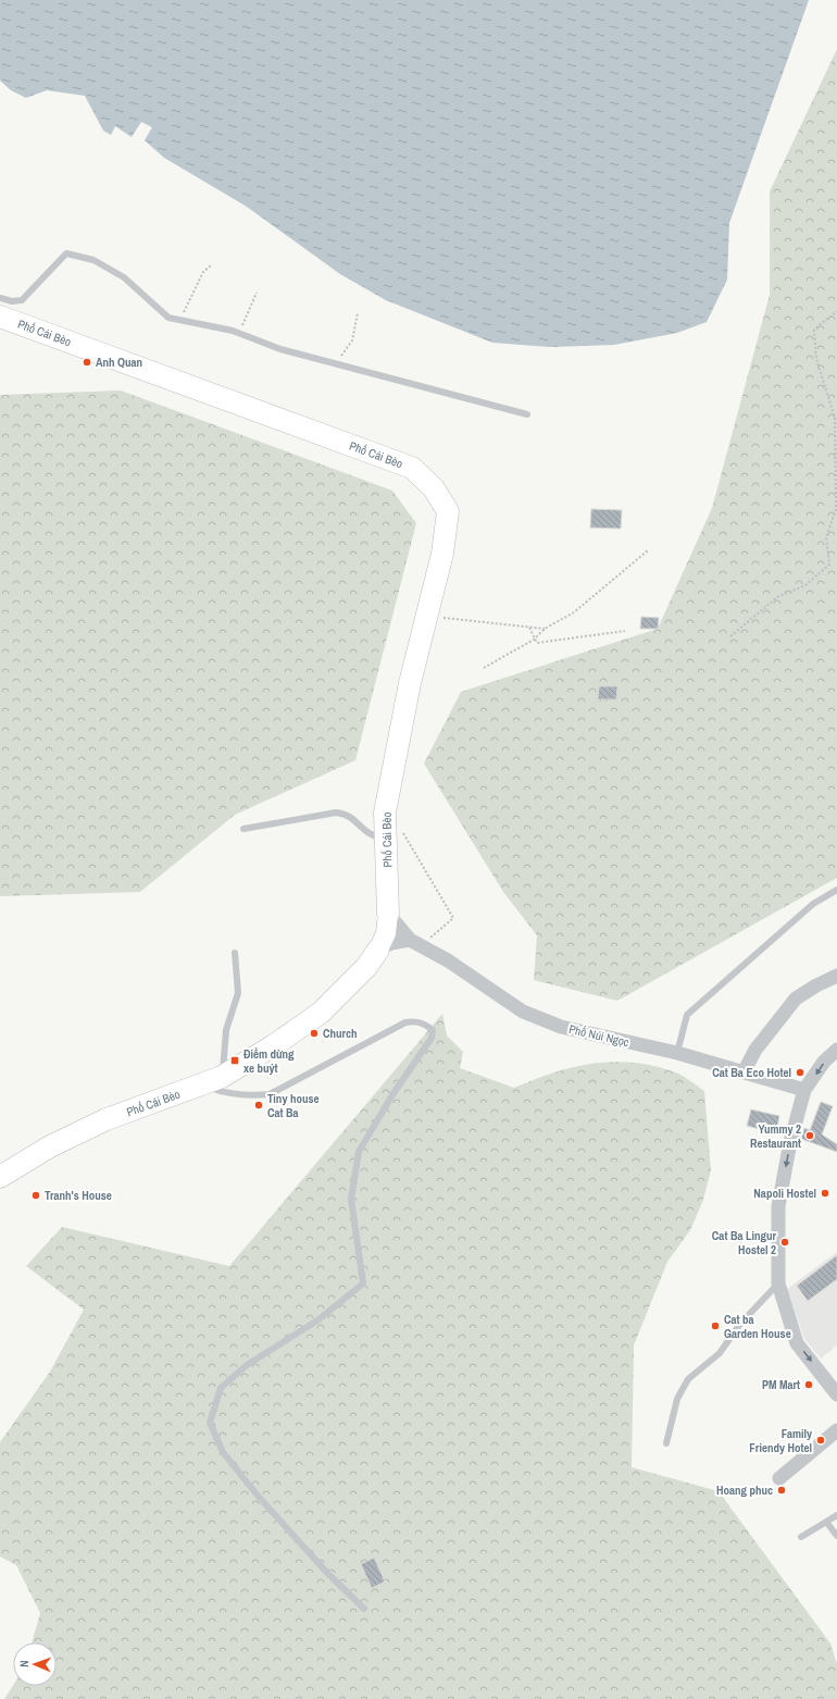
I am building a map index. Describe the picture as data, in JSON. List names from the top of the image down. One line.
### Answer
{"streets":{"main road":["Phố Cái Bèo"],"street":["Phố Núi Ngọc"]},"places":{"other":["Anh Quan","Church","Cat Ba Eco Hotel","Tiny house Cat Ba","Yummy 2 Restaurant","Napoli Hostel","Tranh's House","Cat Ba Lingur Hostel 2","Cat ba Garden House","PM Mart","Family Friendy Hotel","Hoang phuc"],"transit":["Điểm dừng xe buýt"]},"north":"left"}
